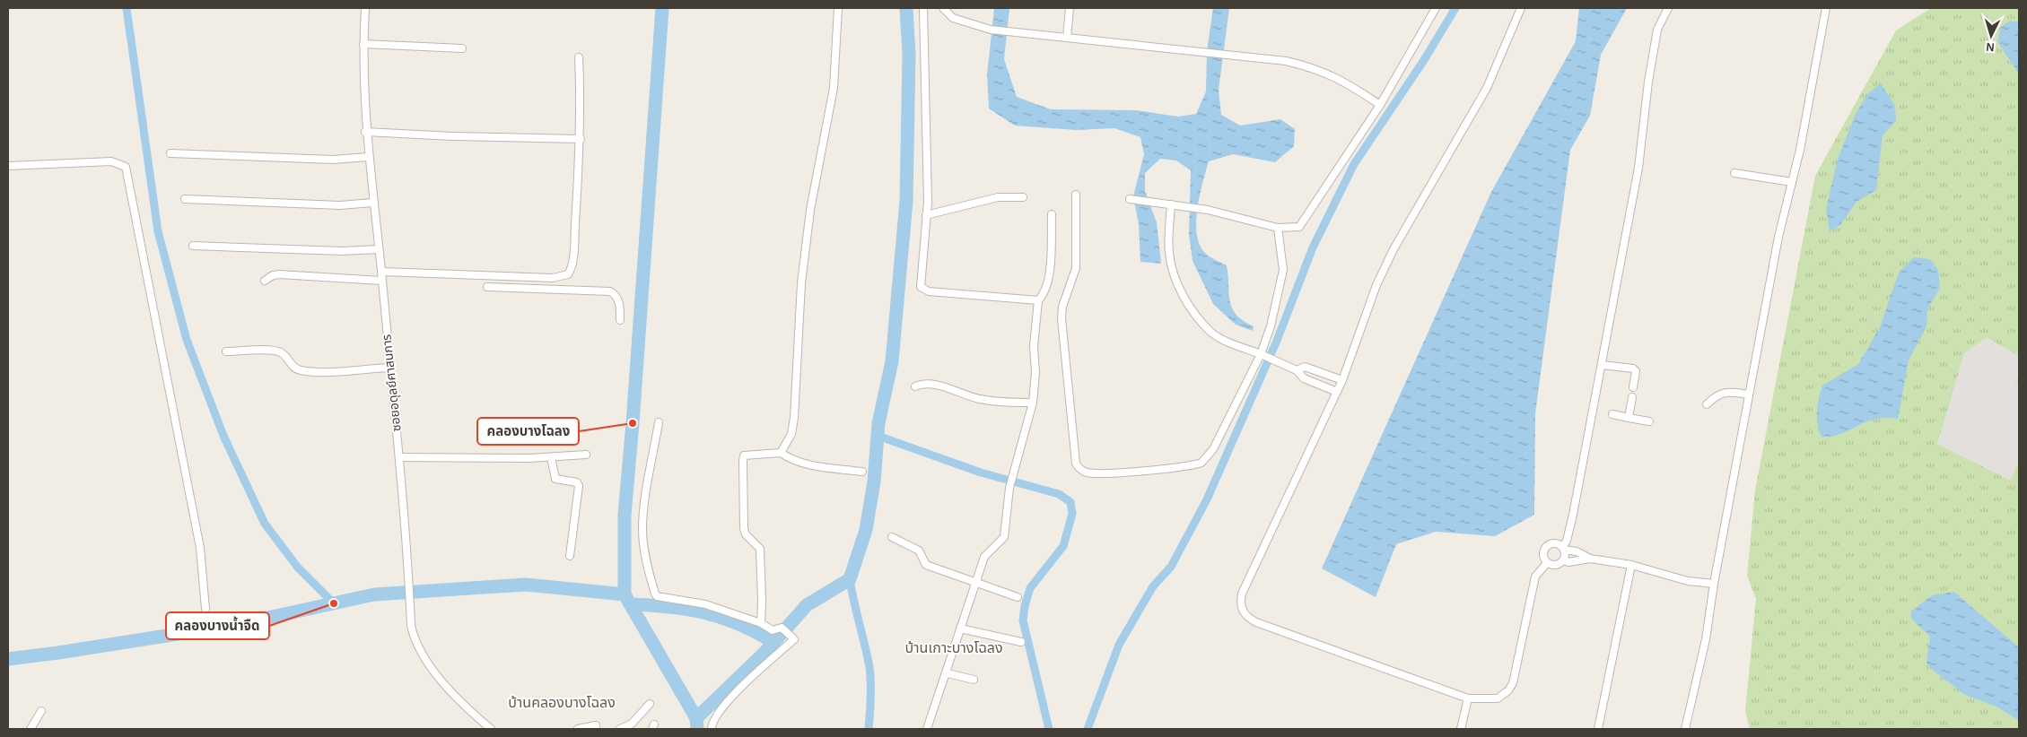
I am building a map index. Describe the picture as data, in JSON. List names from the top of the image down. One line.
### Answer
{"streets":{"street":["ซอยอดุลย์ศาสนการ"]},"districts":["บ้านเกาะบางโฉลง","บ้านคลองบางโฉลง"],"places":["คลองบางโฉลง","คลองบางน้ำจืด"],"north":"bottom"}
